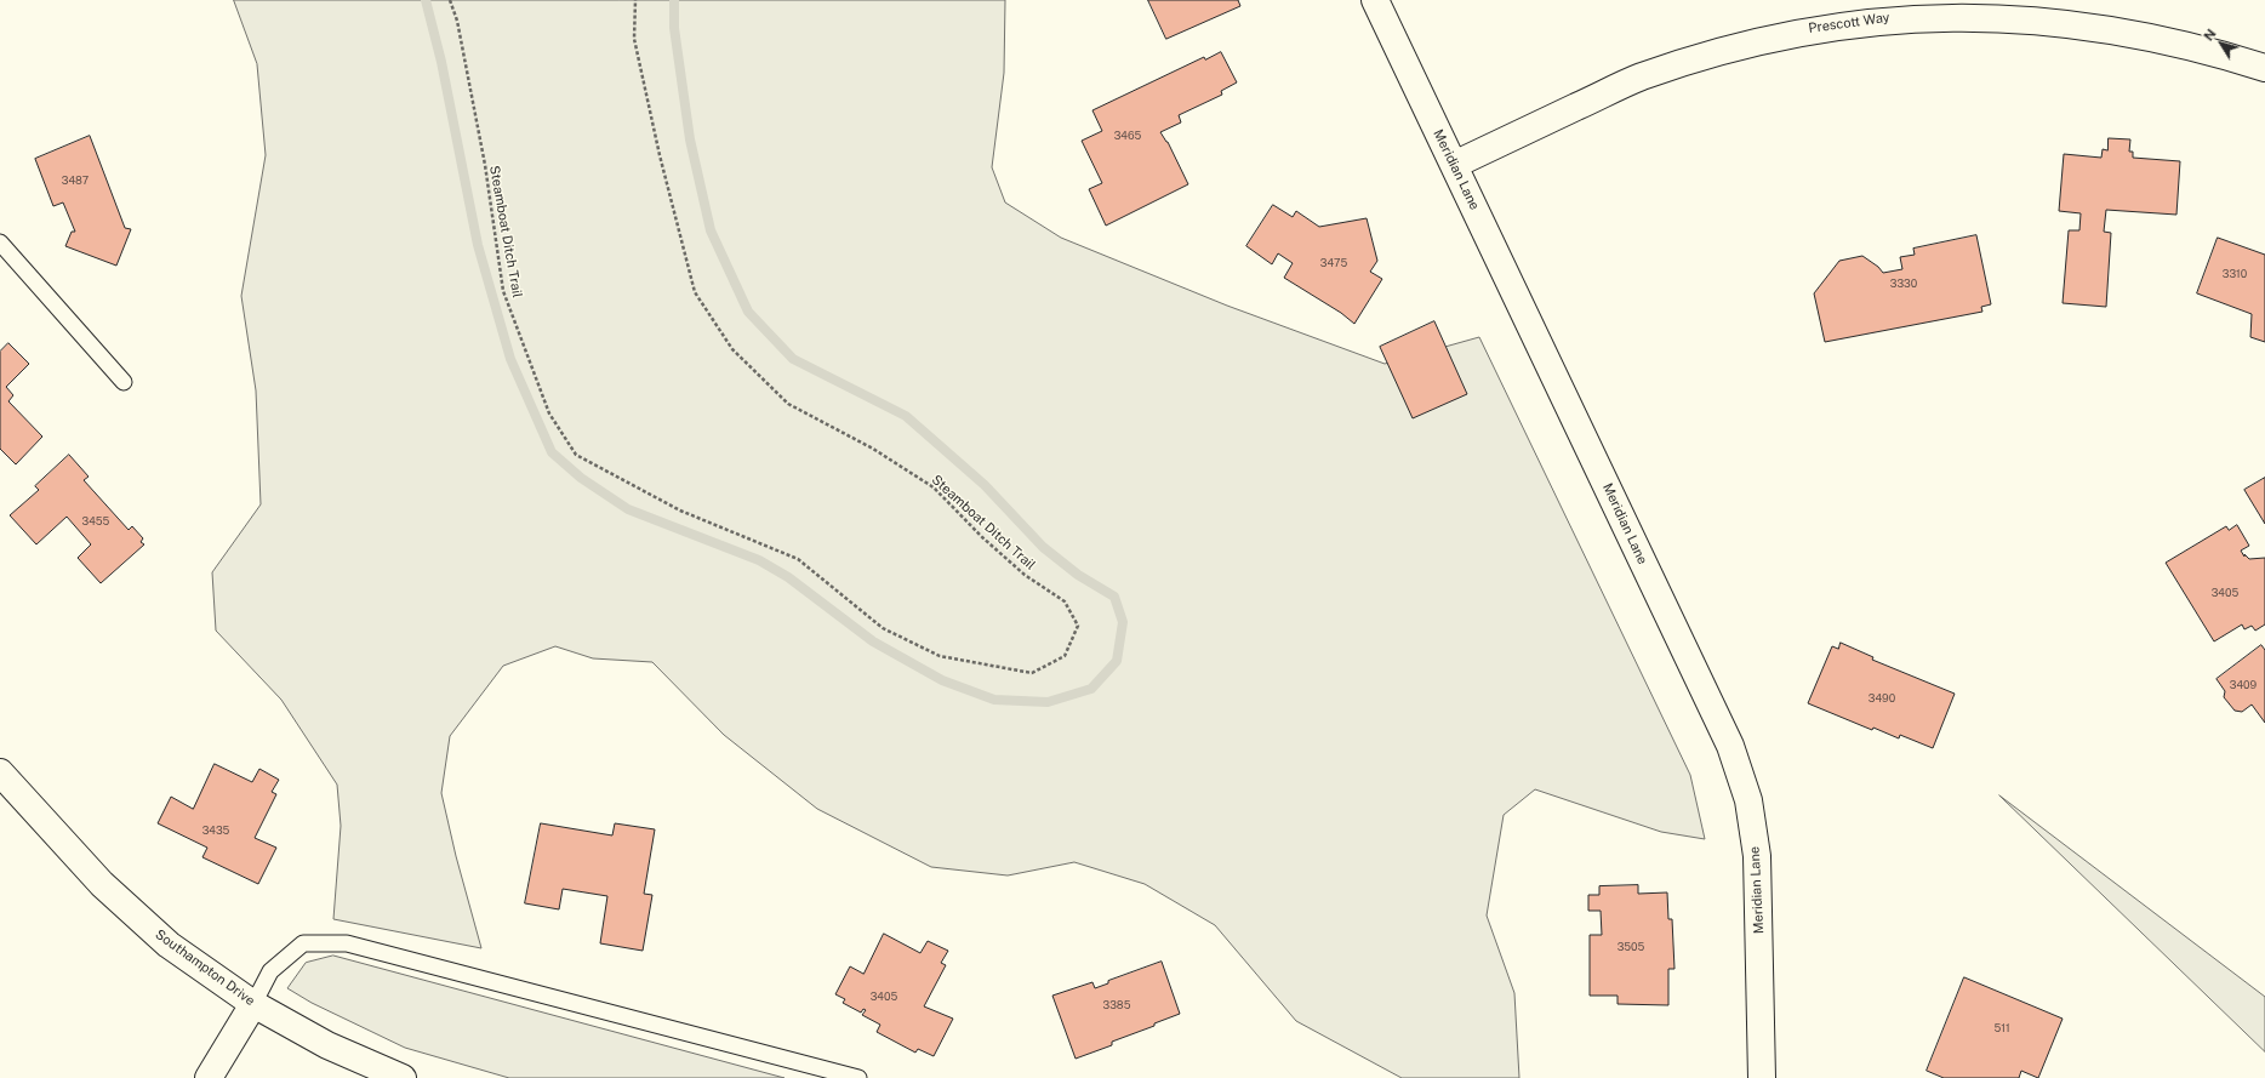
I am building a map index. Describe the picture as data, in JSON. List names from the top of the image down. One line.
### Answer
{"streets":{"street":["Prescott Way","Meridian Lane","Southampton Drive"],"path":["Steamboat Ditch Trail"]},"crossings":[["Prescott Way","Meridian Lane"]],"house_numbers":["3465","3487","3475","3310","3330","3455","3405","3409","3490","3435","3505","3405","3385","511"],"north":"top left"}
